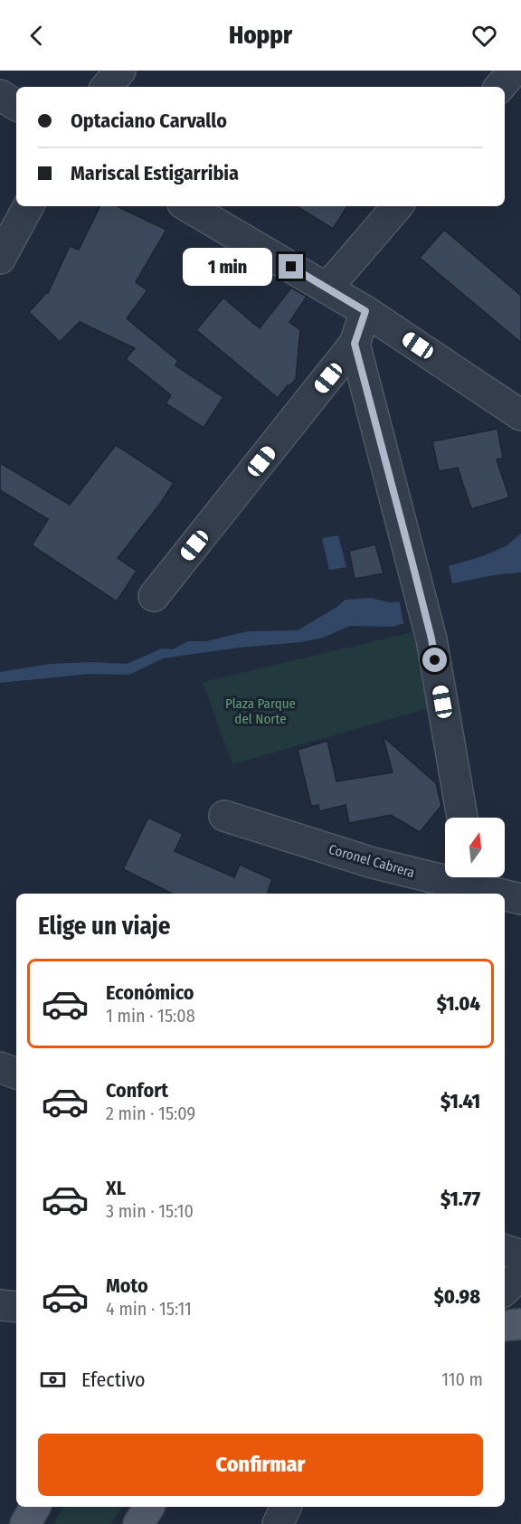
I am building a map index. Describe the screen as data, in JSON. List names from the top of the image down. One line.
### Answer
{"streets":{"street":["Coronel Cabrera"]},"parks":["Plaza Parque del Norte"],"north":"top","page":{"header":"Hoppr","banner":["Optaciano Carvallo","Mariscal Estigarribia"],"bubble":"1 min","heading":"Elige un viaje","list":[{"name":"Económico","note":"1 min · 15:08","value":"$1.04"},{"name":"Confort","note":"2 min · 15:09","value":"$1.41"},{"name":"XL","note":"3 min · 15:10","value":"$1.77"},{"name":"Moto","note":"4 min · 15:11","value":"$0.98"}],"pay":["Efectivo","110 m"],"buttons":"Confirmar"}}
